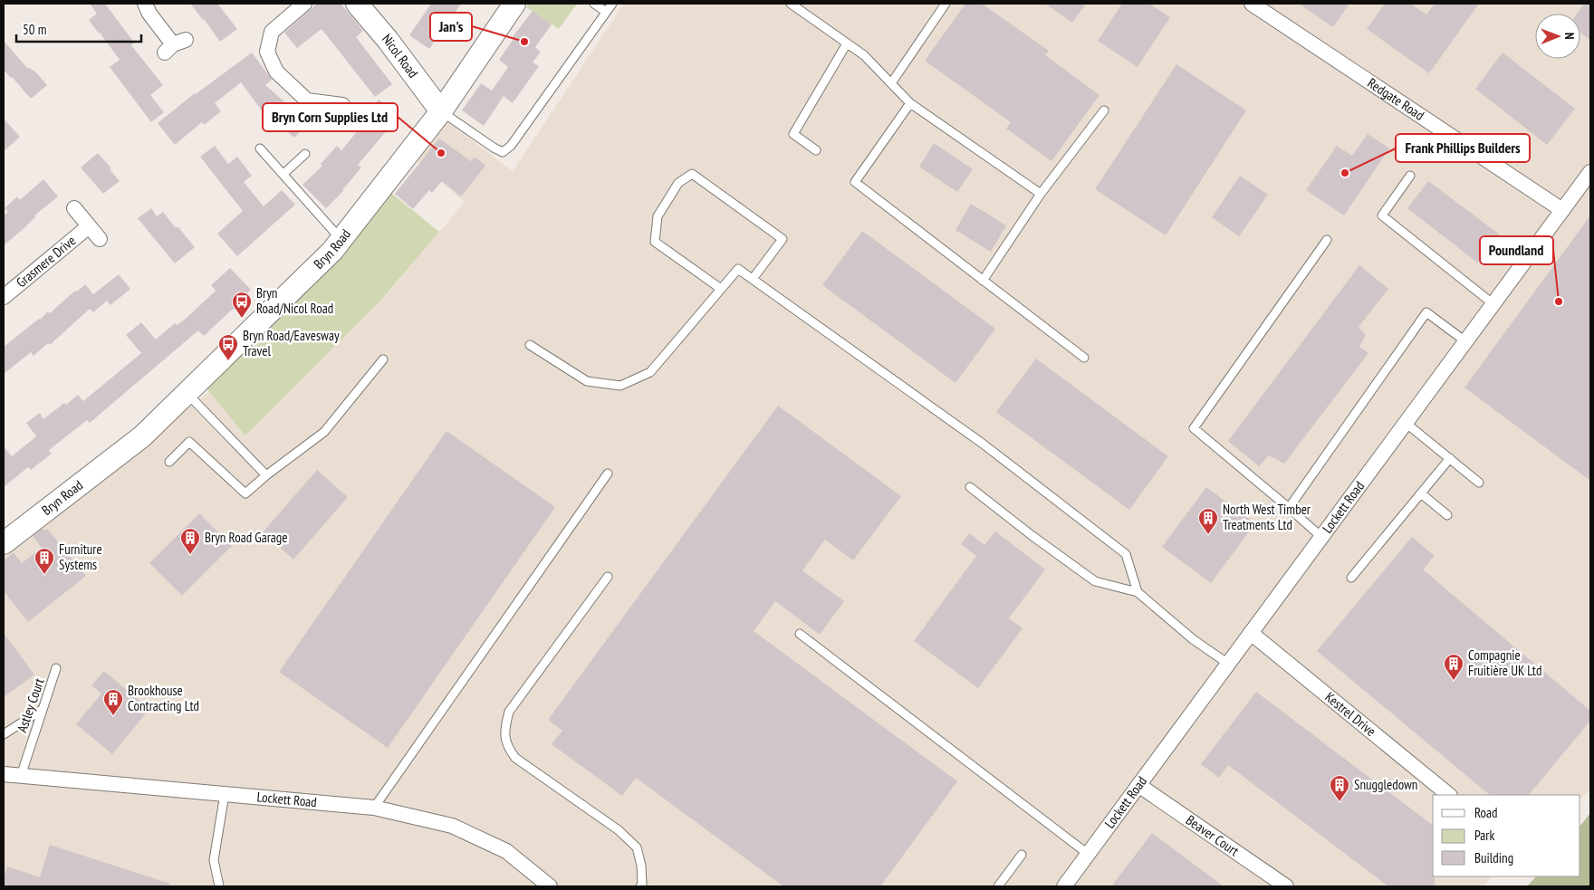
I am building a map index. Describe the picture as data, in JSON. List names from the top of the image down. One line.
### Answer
{"streets":{"main road":["Nicol Road","Bryn Road"],"street":["Redgate Road","Grasmere Drive","Lockett Road","Kestrel Drive","Beaver Court"],"lane":["Astley Court"]},"crossings":[["Nicol Road","Bryn Road"],["Redgate Road","Lockett Road"],["Lockett Road","Astley Court"],["Lockett Road","Kestrel Drive"],["Lockett Road","Beaver Court"]],"places":{"other":["Jan's","Bryn Corn Supplies Ltd","Frank Phillips Builders","Poundland"],"bus stop":["Bryn Road/Nicol Road","Bryn Road/Eavesway Travel"],"building":["North West Timber Treatments Ltd","Bryn Road Garage","Furniture Systems","Compagnie Fruitière UK Ltd","Brookhouse Contracting Ltd","Snuggledown"]},"legend":["Road","Park","Building"],"scale_bar":"50 m","north":"right"}
